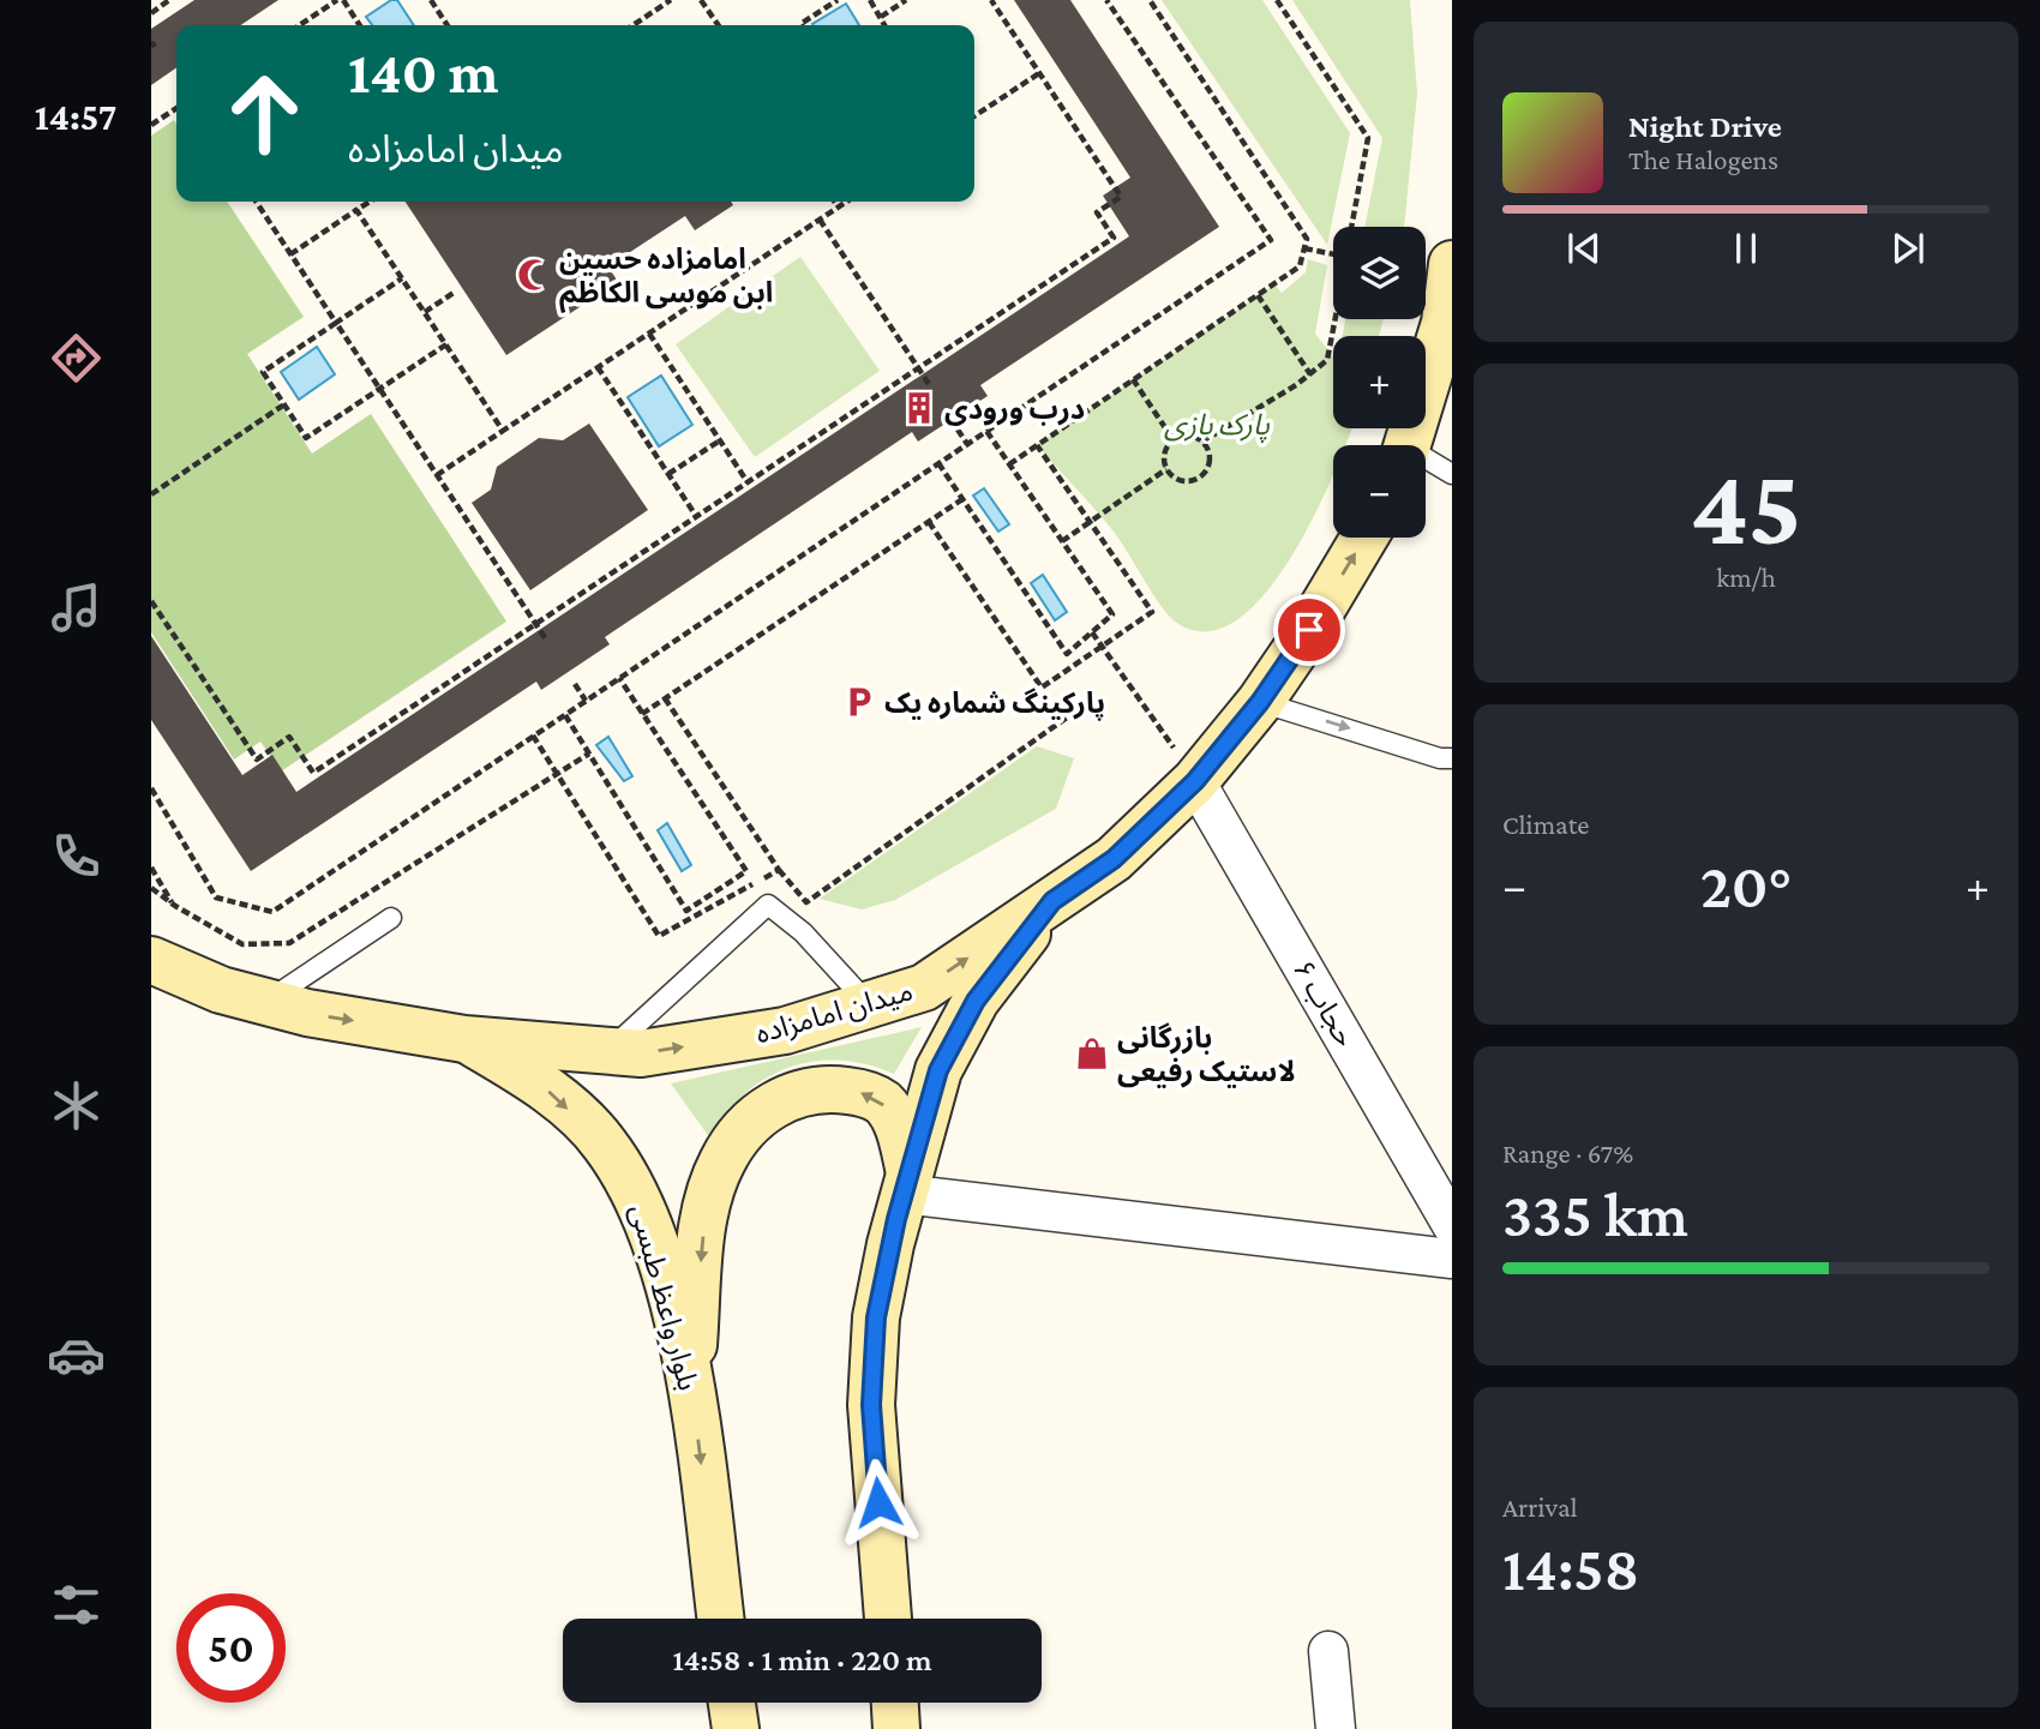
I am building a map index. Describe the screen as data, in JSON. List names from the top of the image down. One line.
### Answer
{"streets":{"main road":["میدان امامزاده","بلوار واعظ طبسی"],"street":["حجاب ۶"]},"crossings":[["حجاب ۶","میدان امامزاده"],["میدان امامزاده","بلوار واعظ طبسی"]],"one_way":["میدان امامزاده","بلوار واعظ طبسی"],"parks":["پارک بازی"],"places":{"mosque":["امامزاده حسین ابن موسی الکاظم"],"building":["درب ورودی"],"parking":["پارکینگ شماره یک"],"shop":["بازرگانی لاستیک رفیعی"]},"page":{"tabs":"14:57","turn":["140 m","میدان امامزاده"],"song":["Night Drive","The Halogens"],"map_buttons":["+","−"],"tile":[["45","km/h"],"Climate",["Range · 67%","335 km"],["Arrival","14:58"]],"heat":["−","20°","+"],"limit":"50","trip":"14:58 · 1 min · 220 m"}}
